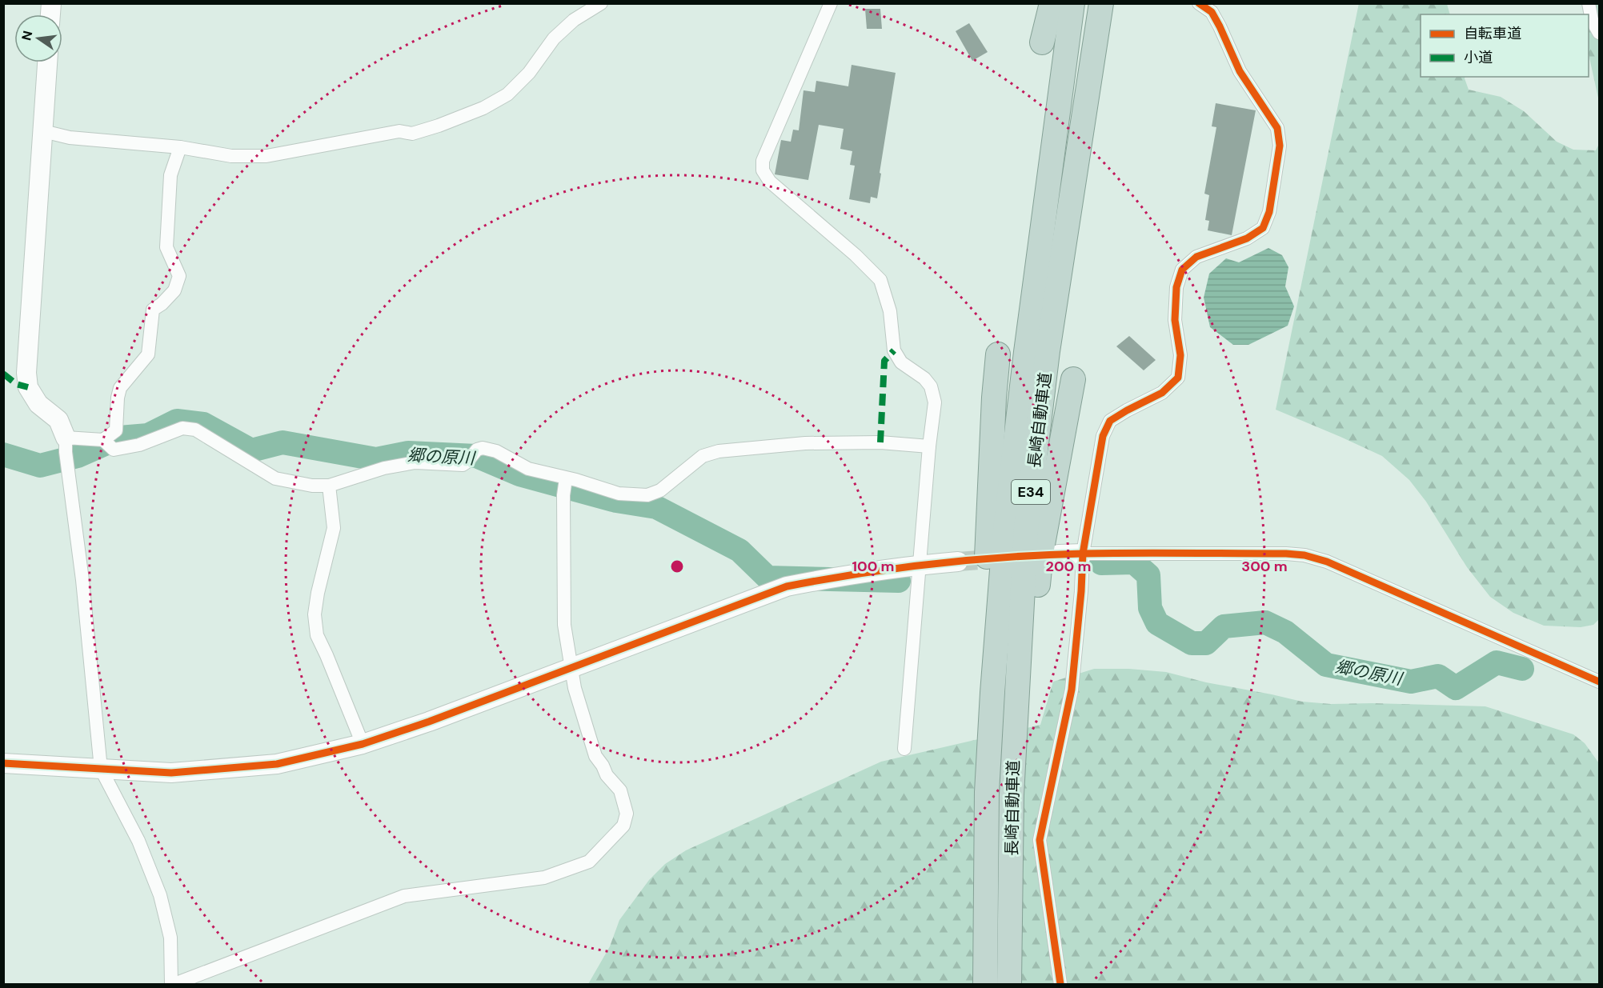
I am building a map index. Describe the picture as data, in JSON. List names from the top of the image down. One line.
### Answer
{"streets":{"highway":["長崎自動車道","E34"]},"water":["郷の原川"],"legend":["自転車道","小道"],"north":"left","rings":["100 m","200 m","300 m"]}
